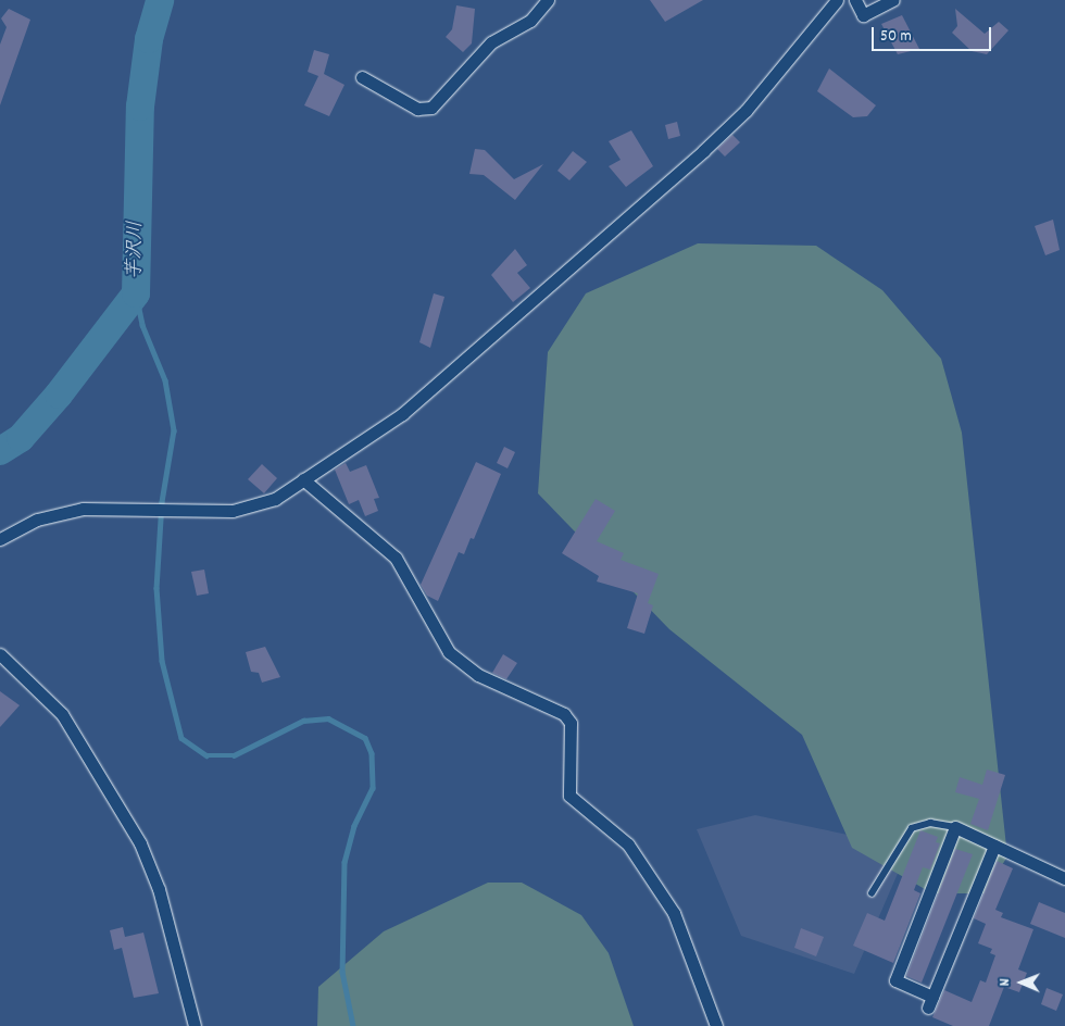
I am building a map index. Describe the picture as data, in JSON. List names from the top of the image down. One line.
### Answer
{"water":["芋沢川"],"scale_bar":"50 m","north":"left"}
